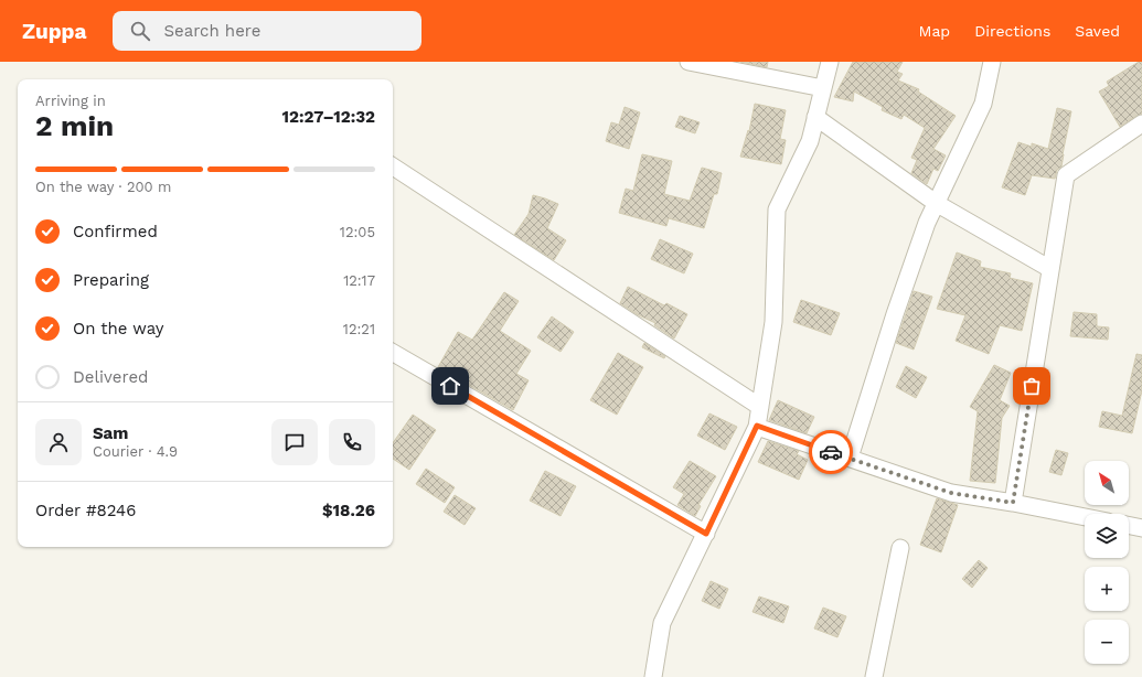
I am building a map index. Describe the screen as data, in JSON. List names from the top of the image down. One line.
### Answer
{"north":"top left","page":{"header":"Zuppa","search":"Search here","nav":["Map","Directions","Saved"],"heading":["2 min","Arriving in","12:27–12:32"],"panel":["Sam","Courier · 4.9","Order #8246","$18.26"],"bar":"On the way · 200 m","list":[["Confirmed","12:05"],["Preparing","12:17"],["On the way","12:21"],"Delivered"],"map_buttons":["+","−"]}}
